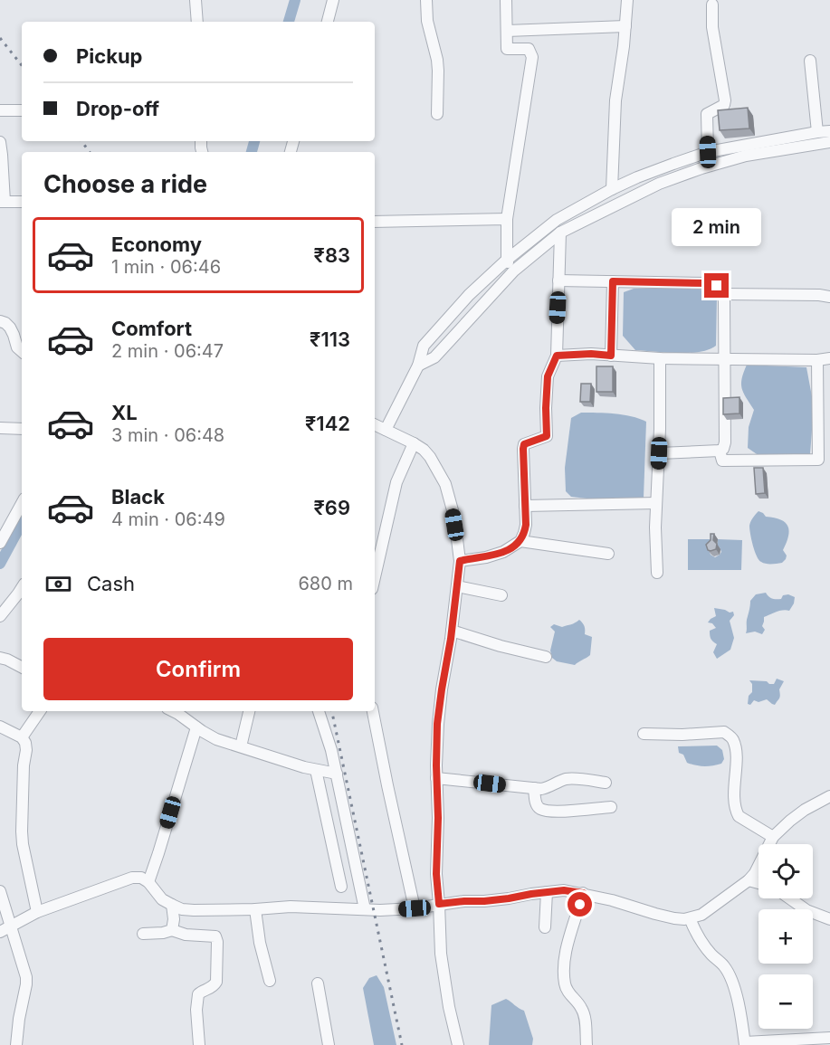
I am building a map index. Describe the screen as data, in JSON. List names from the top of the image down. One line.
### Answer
{"page":{"banner":["Pickup","Drop-off"],"heading":"Choose a ride","bubble":"2 min","list":[{"name":"Economy","note":"1 min · 06:46","value":"₹83"},{"name":"Comfort","note":"2 min · 06:47","value":"₹113"},{"name":"XL","note":"3 min · 06:48","value":"₹142"},{"name":"Black","note":"4 min · 06:49","value":"₹69"}],"pay":["Cash","680 m"],"buttons":"Confirm","map_buttons":["+","−"]}}
